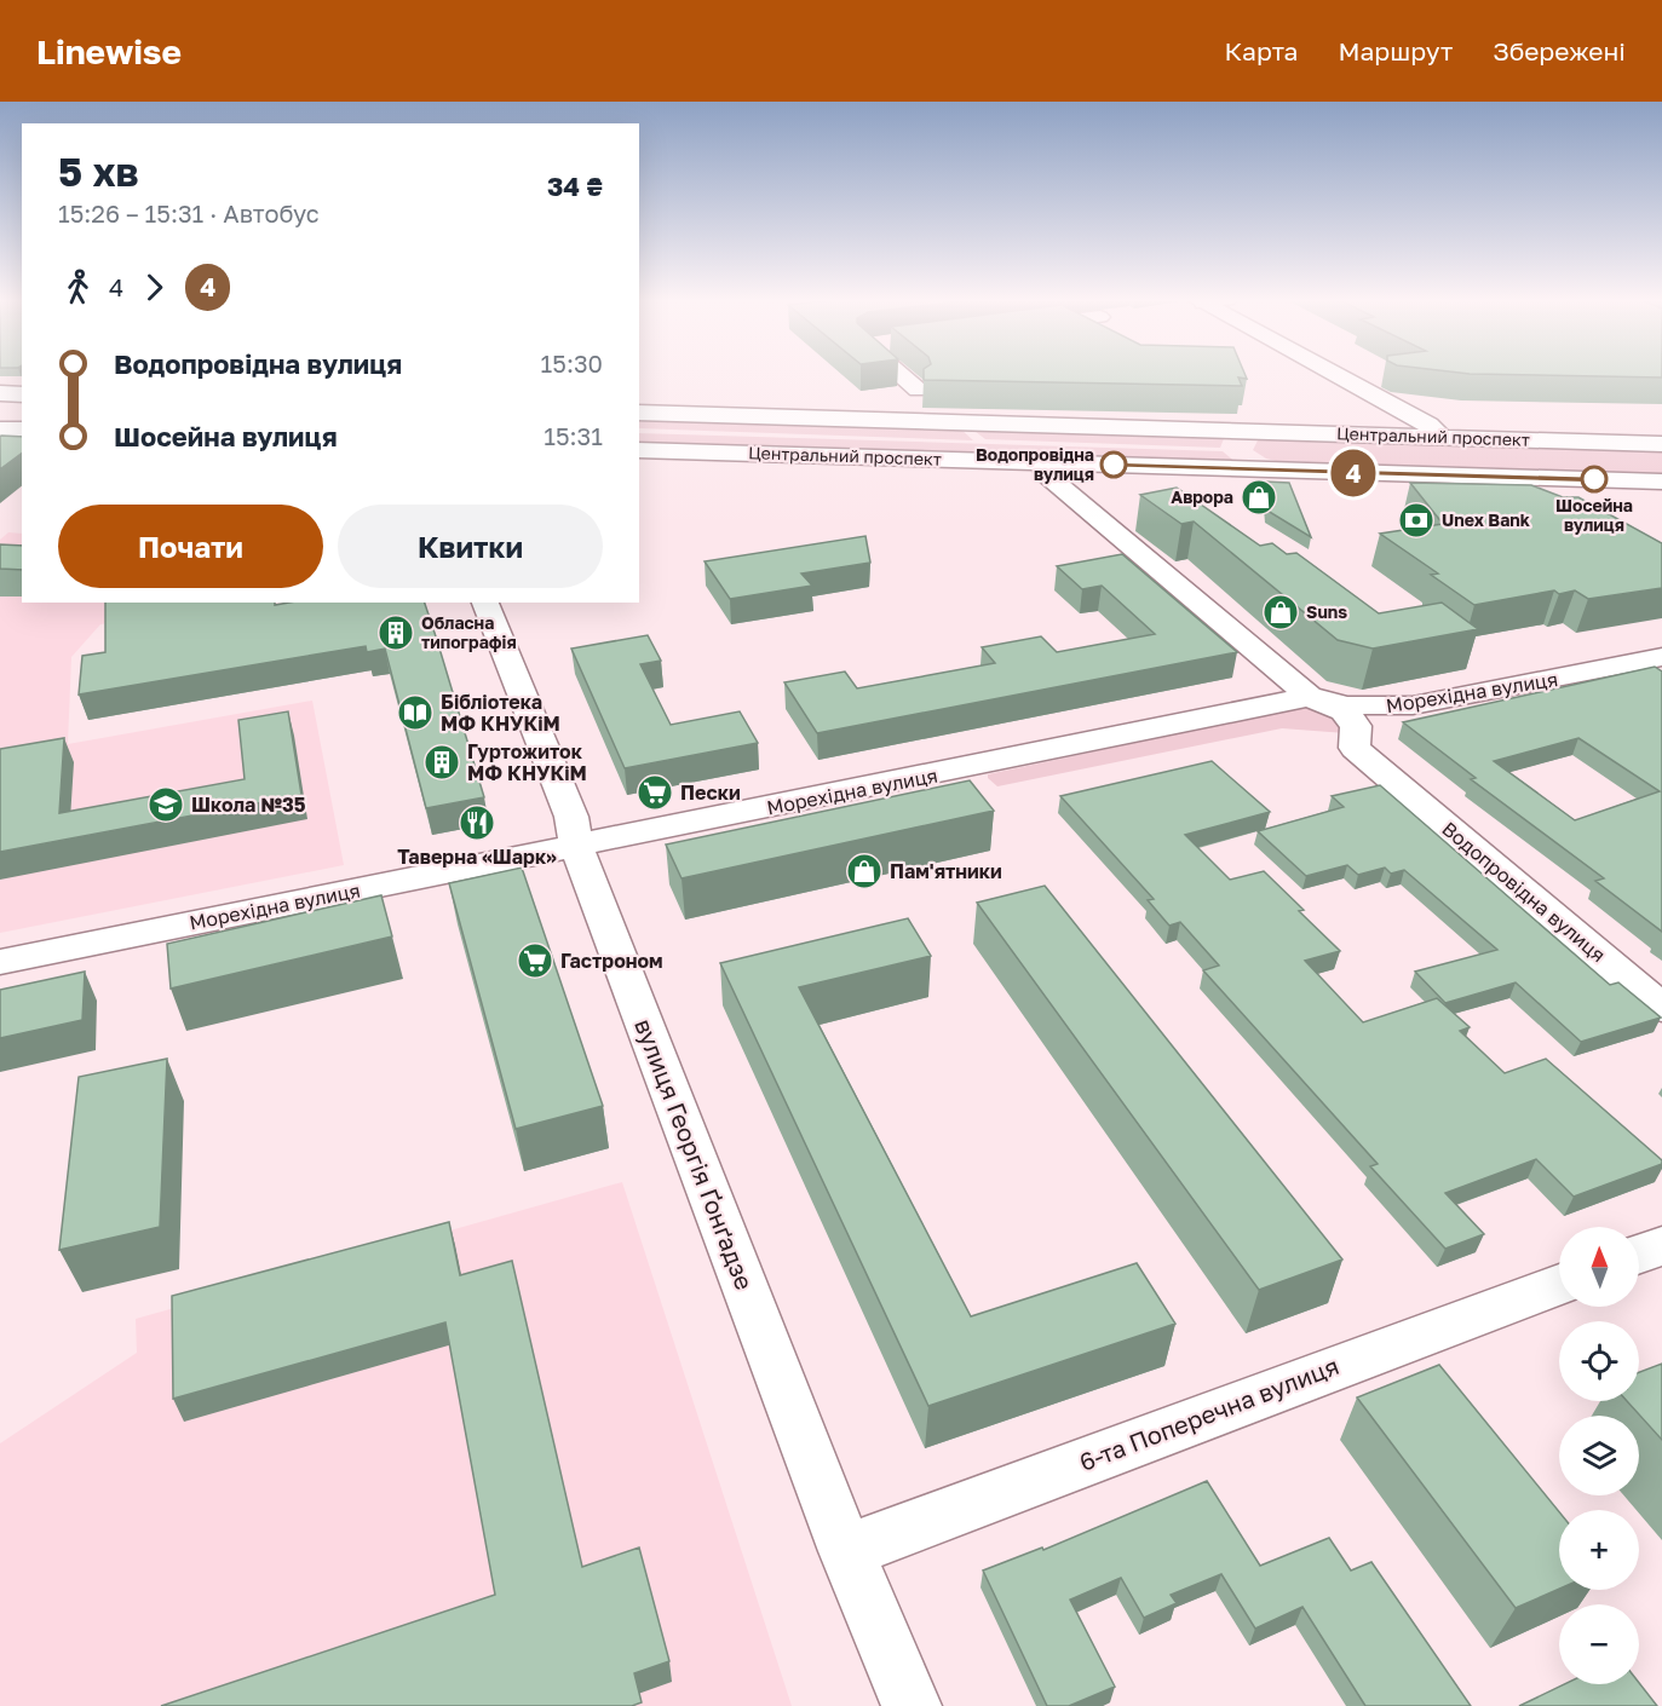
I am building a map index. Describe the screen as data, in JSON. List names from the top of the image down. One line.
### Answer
{"streets":{"main road":["Центральний проспект"],"street":["Морехідна вулиця","Водопровідна вулиця","вулиця Георгія Ґонґадзе","6-та Поперечна вулиця"]},"crossings":[["Центральний проспект","Водопровідна вулиця"],["Морехідна вулиця","Водопровідна вулиця"],["Морехідна вулиця","вулиця Георгія Ґонґадзе"],["вулиця Георгія Ґонґадзе","6-та Поперечна вулиця"]],"places":{"other":["Водопровідна вулиця","Шосейна вулиця"],"shop":["Аврора","Suns","Пам'ятники"],"bank":["Unex Bank"],"building":["Обласна типографія","Гуртожиток МФ КНУКіМ"],"library":["Бібліотека МФ КНУКіМ"],"supermarket":["Пески","Гастроном"],"school or university":["Школа №35"],"restaurant":["Таверна «Шарк»"]},"lines":["bus line 4"],"north":"top","page":{"header":"Linewise","nav":["Карта","Маршрут","Збережені"],"on_map":"4","heading":["5 хв","15:26 – 15:31 · Автобус","34 ₴"],"legs":["4","4"],"list":[{"name":"Водопровідна вулиця","value":"15:30"},{"name":"Шосейна вулиця","value":"15:31"}],"buttons":["Почати","Квитки"],"map_buttons":["+","−"]}}
